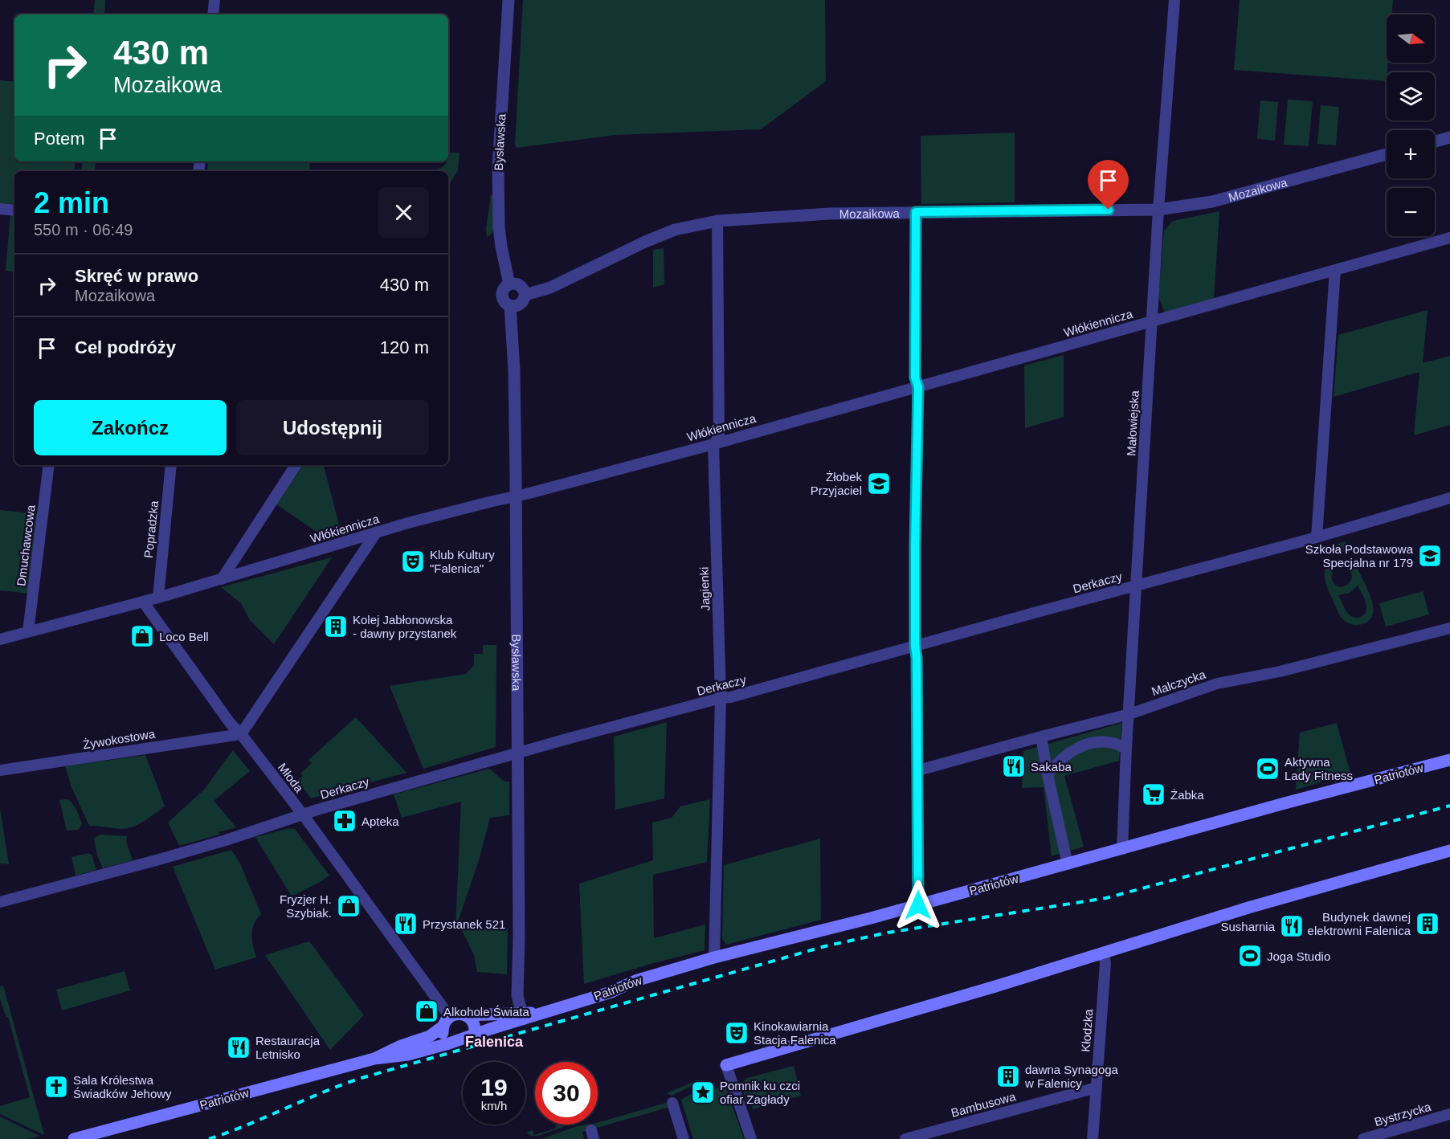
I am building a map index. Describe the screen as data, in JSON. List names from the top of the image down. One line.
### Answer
{"streets":{"main road":["Patriotów"],"street":["Bysławska","Mozaikowa","Włókiennicza","Małowiejska","Popradzka","Dmuchawcowa","Derkaczy","Jagienki","Malczycka","Żywokostowa","Młoda","Kłodzka","Bambusowa","Bystrzycka"]},"crossings":[["Bysławska","Mozaikowa"],["Bysławska","Włókiennicza"],["Bysławska","Derkaczy"],["Bysławska","Patriotów"],["Mozaikowa","Małowiejska"],["Mozaikowa","Jagienki"],["Włókiennicza","Małowiejska"],["Włókiennicza","Popradzka"],["Włókiennicza","Dmuchawcowa"],["Włókiennicza","Jagienki"],["Włókiennicza","Młoda"],["Małowiejska","Derkaczy"],["Małowiejska","Malczycka"],["Małowiejska","Patriotów"],["Derkaczy","Jagienki"],["Derkaczy","Młoda"],["Jagienki","Patriotów"],["Żywokostowa","Młoda"],["Patriotów","Młoda"],["Kłodzka","Bambusowa"]],"districts":["Falenica"],"places":{"school or university":["Żłobek Przyjaciel","Szkoła Podstawowa Specjalna nr 179"],"theatre":["Klub Kultury \"Falenica\"","Kinokawiarnia Stacja Falenica"],"building":["Kolej Jabłonowska - dawny przystanek","Budynek dawnej elektrowni Falenica","dawna Synagoga w Falenicy"],"shop":["Loco Bell","Fryzjer H. Szybiak.","Alkohole Świata"],"restaurant":["Sakaba","Przystanek 521","Susharnia","Restauracja Letnisko"],"sports":["Aktywna Lady Fitness","Joga Studio"],"supermarket":["Żabka"],"pharmacy":["Apteka"],"church":["Sala Królestwa Świadków Jehowy"],"place":["Pomnik ku czci ofiar Zagłady"]},"north":"right","page":{"map_buttons":["+","−"],"turn":["430 m","Mozaikowa"],"then":"Potem","heading":["2 min","550 m · 06:49"],"list":[{"name":"Skręć w prawo","note":"Mozaikowa","value":"430 m"},{"name":"Cel podróży","value":"120 m"}],"buttons":["Zakończ","Udostępnij"],"speed":"19 km/h","limit":"30"}}
